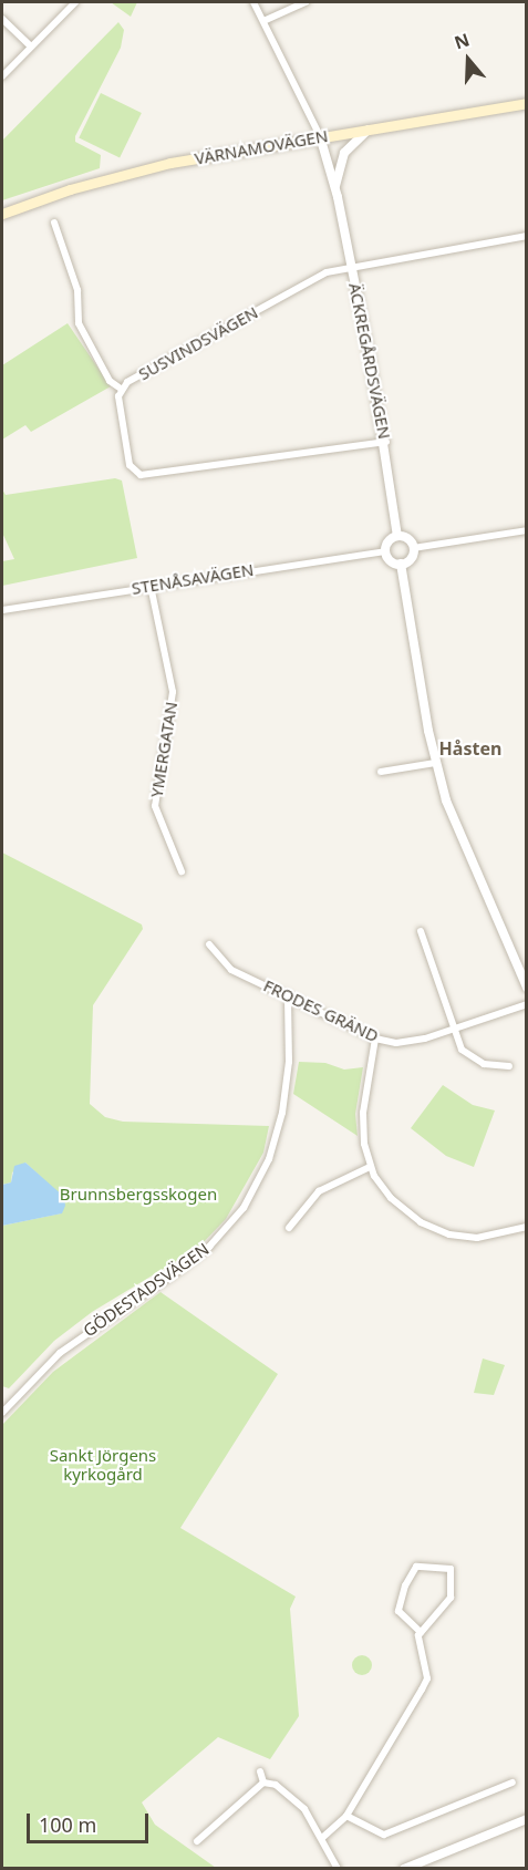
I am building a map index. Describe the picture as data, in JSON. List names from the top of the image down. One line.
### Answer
{"streets":{"main road":["VÄRNAMOVÄGEN"],"street":["SUSVINDSVÄGEN","ÄCKREGÅRDSVÄGEN","STENÅSAVÄGEN","YMERGATAN","FRODES GRÄND","GÖDESTADSVÄGEN"]},"crossings":[["VÄRNAMOVÄGEN","ÄCKREGÅRDSVÄGEN"],["SUSVINDSVÄGEN","ÄCKREGÅRDSVÄGEN"],["ÄCKREGÅRDSVÄGEN","STENÅSAVÄGEN"],["STENÅSAVÄGEN","YMERGATAN"],["FRODES GRÄND","GÖDESTADSVÄGEN"]],"districts":["Håsten"],"parks":["Brunnsbergsskogen","Sankt Jörgens kyrkogård"],"scale_bar":"100 m","north":"top"}
